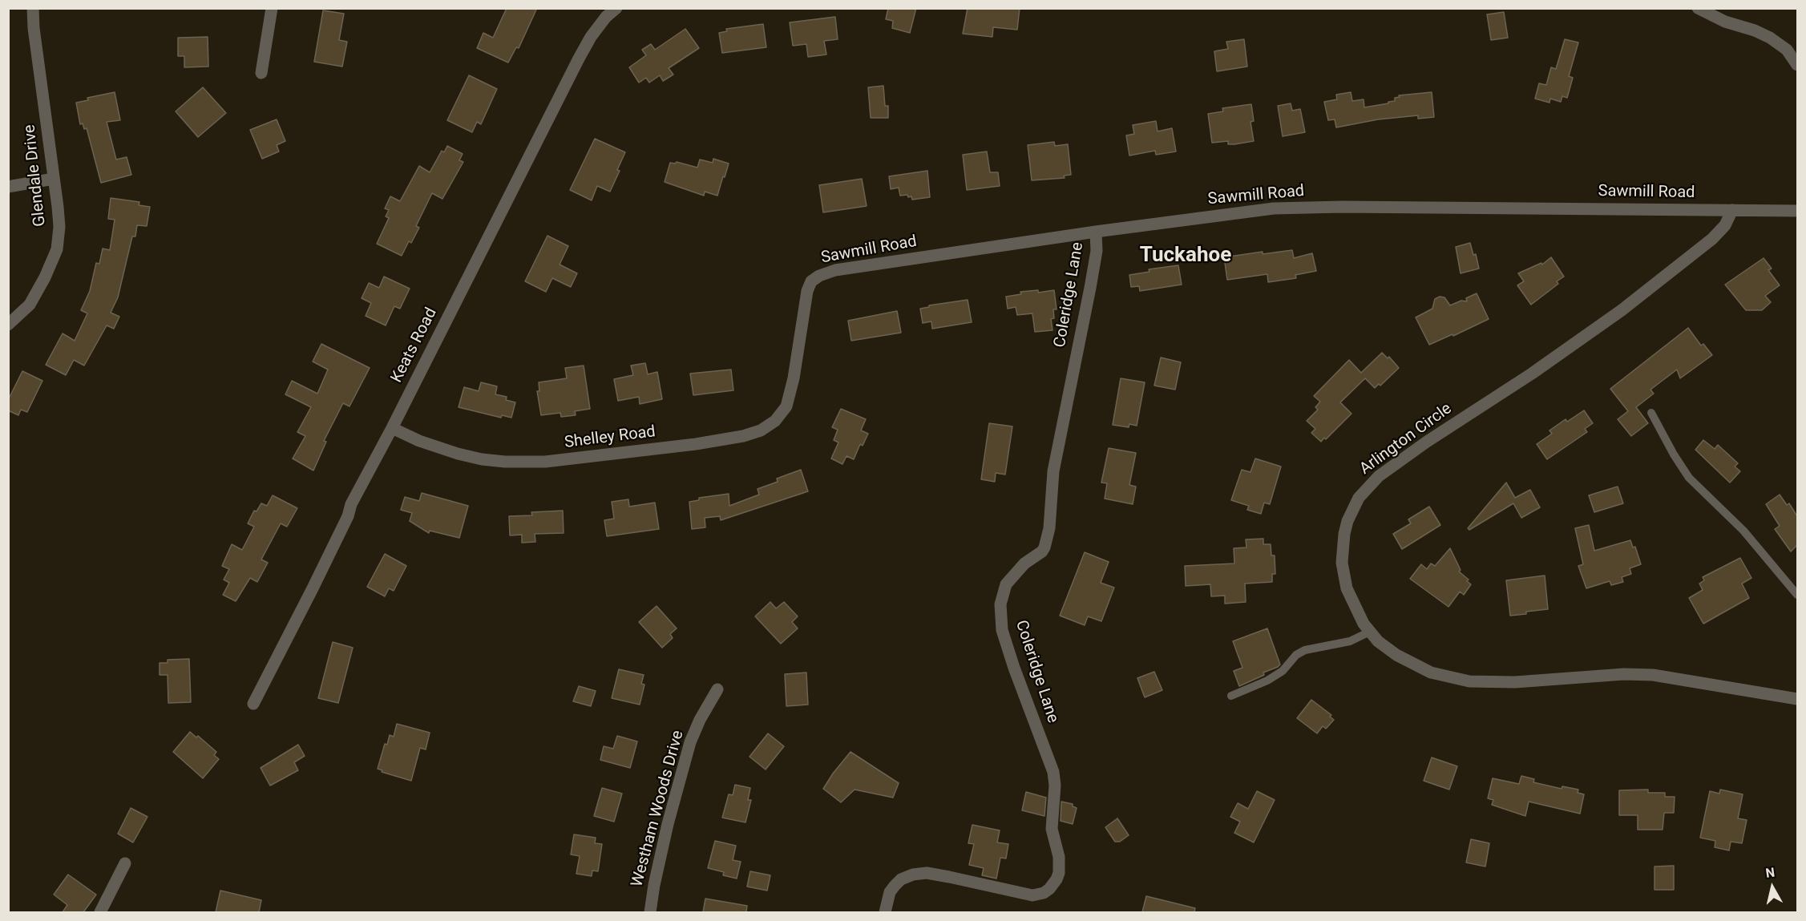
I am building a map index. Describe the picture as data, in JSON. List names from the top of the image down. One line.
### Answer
{"streets":{"street":["Glendale Drive","Sawmill Road","Coleridge Lane","Keats Road","Shelley Road","Arlington Circle","Westham Woods Drive"]},"crossings":[["Sawmill Road","Coleridge Lane"],["Sawmill Road","Shelley Road"],["Sawmill Road","Arlington Circle"],["Keats Road","Shelley Road"]],"districts":["Tuckahoe"],"north":"top"}
